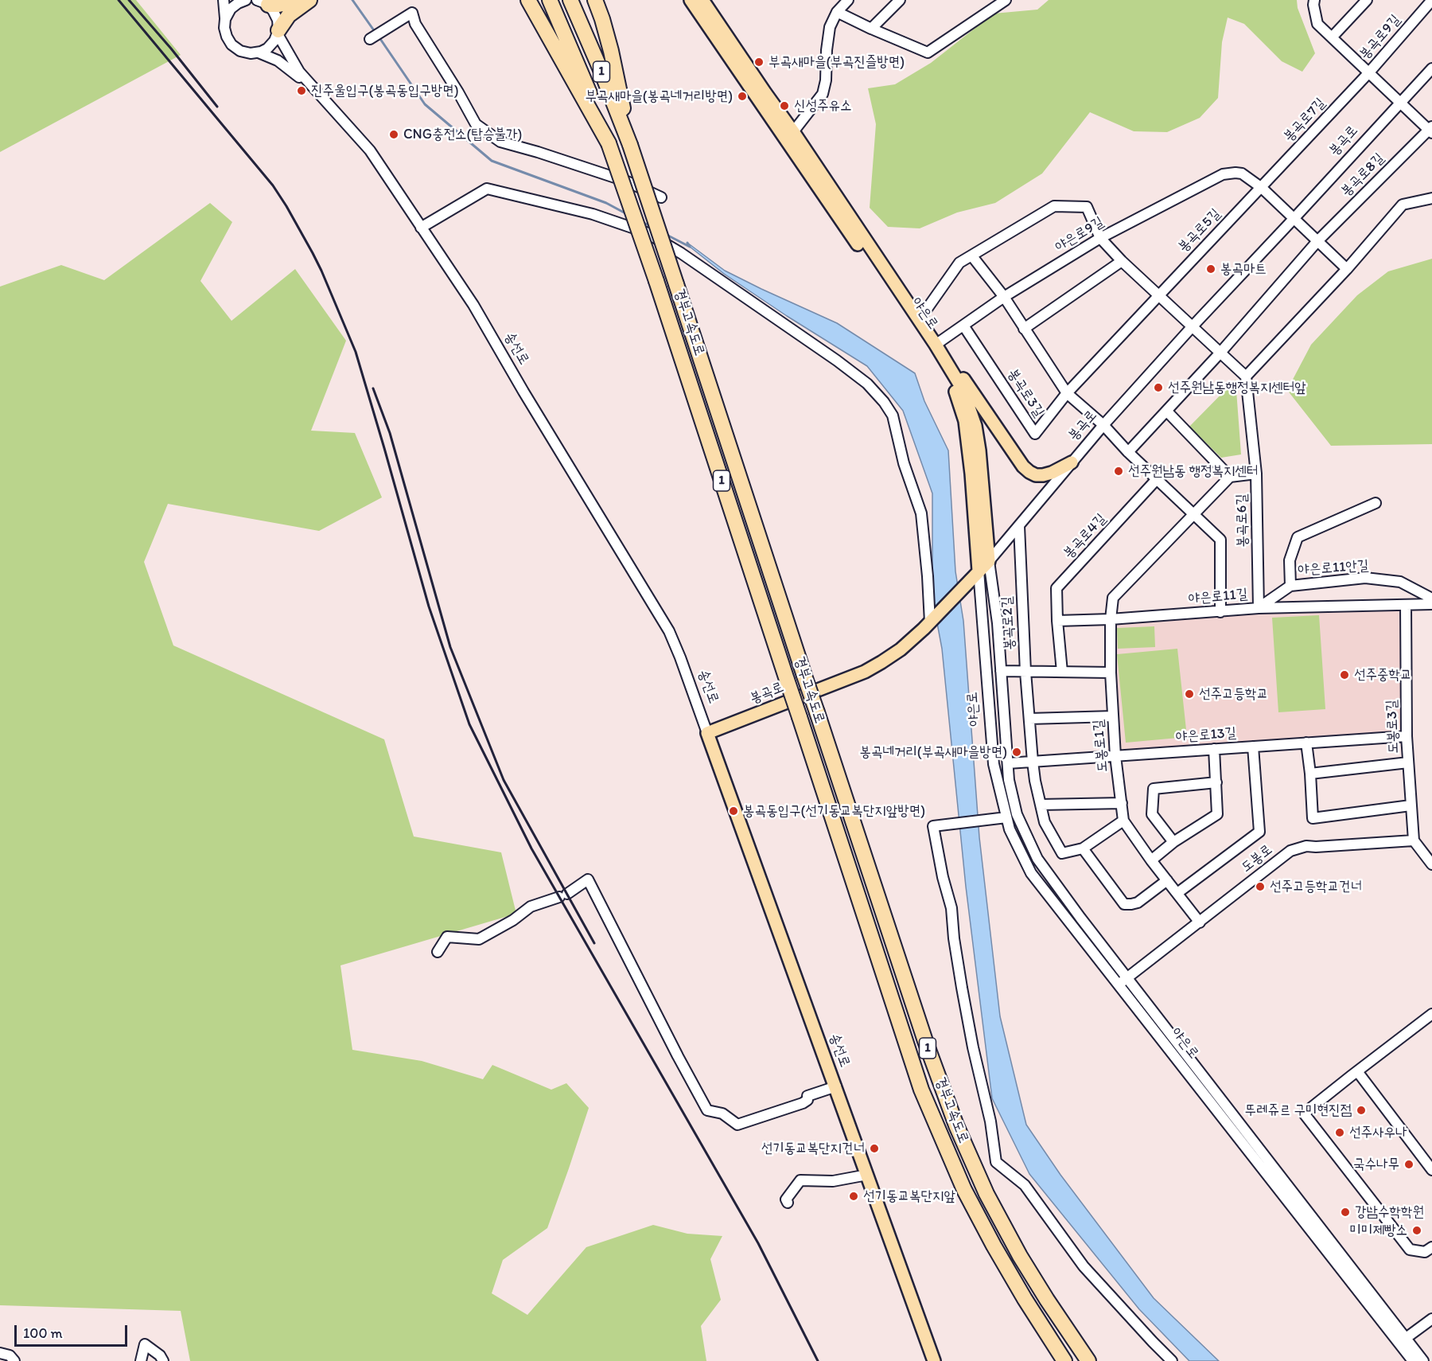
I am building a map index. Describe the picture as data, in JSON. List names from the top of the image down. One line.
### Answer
{"streets":{"highway":["1","경부고속도로"],"main road":["봉곡로","야은로","송선로"],"street":["봉곡로9길","봉곡로7길","봉곡로8길","봉곡로5길","야은로9길","봉곡로3길","봉곡로6길","봉곡로4길","야은로11안길","야은로11길","봉곡로2길","도봉로3길","야은로13길","도봉로1길","도봉로"]},"crossings":[["봉곡로9길","봉곡로7길"],["봉곡로9길","봉곡로"],["봉곡로9길","봉곡로8길"],["봉곡로7길","봉곡로5길"],["봉곡로7길","야은로9길"],["봉곡로","야은로"],["봉곡로","송선로"],["봉곡로","봉곡로2길"],["봉곡로5길","야은로9길"],["봉곡로5길","봉곡로3길"],["야은로9길","야은로"],["야은로9길","봉곡로3길"],["야은로","야은로13길"],["야은로","도봉로"],["봉곡로6길","야은로11안길"],["봉곡로6길","야은로11길"],["봉곡로4길","야은로11길"],["야은로11안길","야은로11길"],["야은로11길","도봉로3길"],["야은로11길","도봉로1길"],["봉곡로2길","야은로13길"],["도봉로3길","야은로13길"],["도봉로3길","도봉로"],["야은로13길","도봉로1길"],["도봉로1길","도봉로"]],"places":["부곡새마을(부곡진즐방면)","진주울입구(봉곡동입구방면)","부곡새마을(봉곡네거리방면)","신성주유소","CNG충전소(탑승불가)","봉곡마트","선주원남동행정복지센터앞","선주원남동 행정복지센터","선주중학교","선주고등학교","봉곡네거리(부곡새마을방면)","봉곡동입구(선기동교복단지앞방면)","선주고등학교건너","뚜레쥬르 구미현진점","선주사우나","선기동교복단지건너","국수나무","선기동교복단지앞","강남수학학원","미미제빵소"],"scale_bar":"100 m"}
